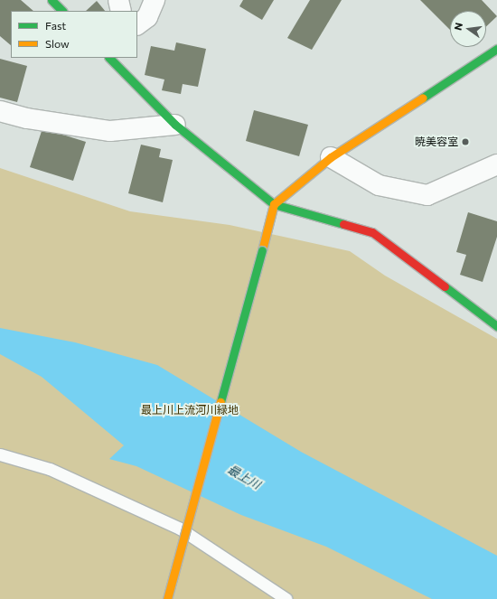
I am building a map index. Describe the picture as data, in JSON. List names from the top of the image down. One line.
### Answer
{"water":["最上川"],"parks":["最上川上流河川緑地"],"places":["暁美容室"],"legend":["Fast","Slow"],"north":"left"}
